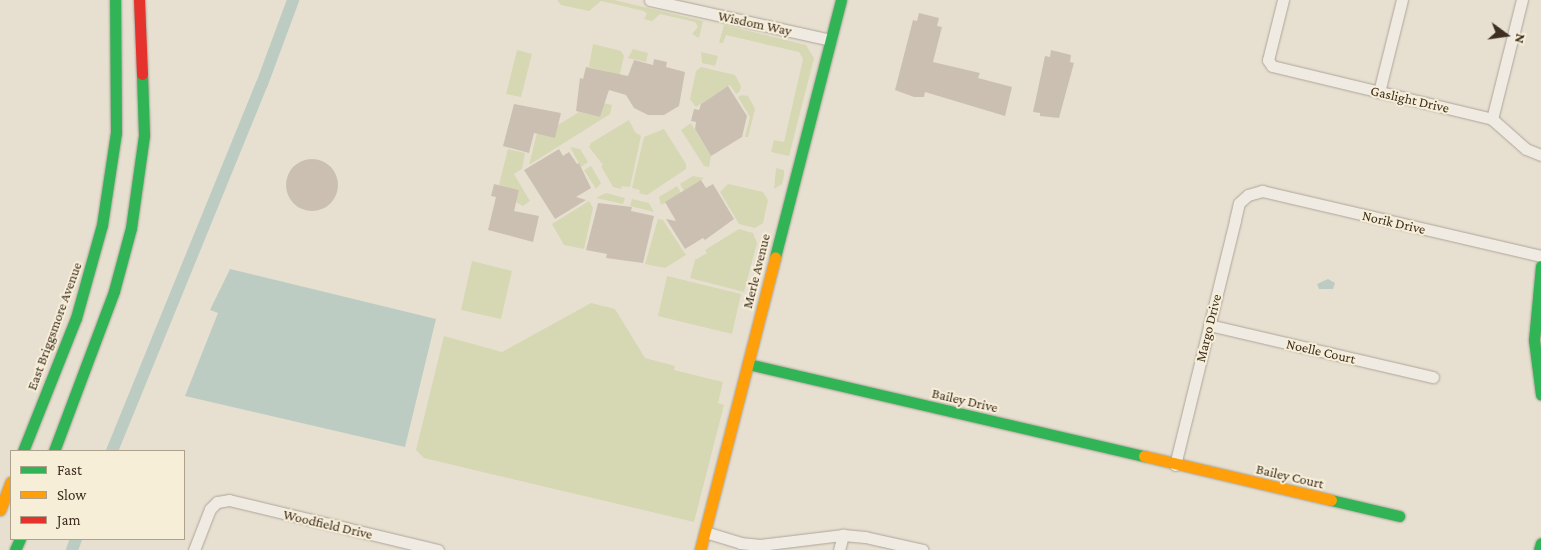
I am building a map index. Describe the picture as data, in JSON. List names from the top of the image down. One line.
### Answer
{"streets":{"street":["Wisdom Way","Gaslight Drive","Norik Drive","Merle Avenue","East Briggsmore Avenue","Margo Drive","Noelle Court","Bailey Drive","Bailey Court","Woodfield Drive"]},"crossings":[["Wisdom Way","Merle Avenue"],["Norik Drive","Margo Drive"],["Merle Avenue","Bailey Drive"],["Margo Drive","Noelle Court"],["Margo Drive","Bailey Drive"],["Margo Drive","Bailey Court"],["Bailey Drive","Bailey Court"]],"legend":["Fast","Slow","Jam"],"north":"right"}
